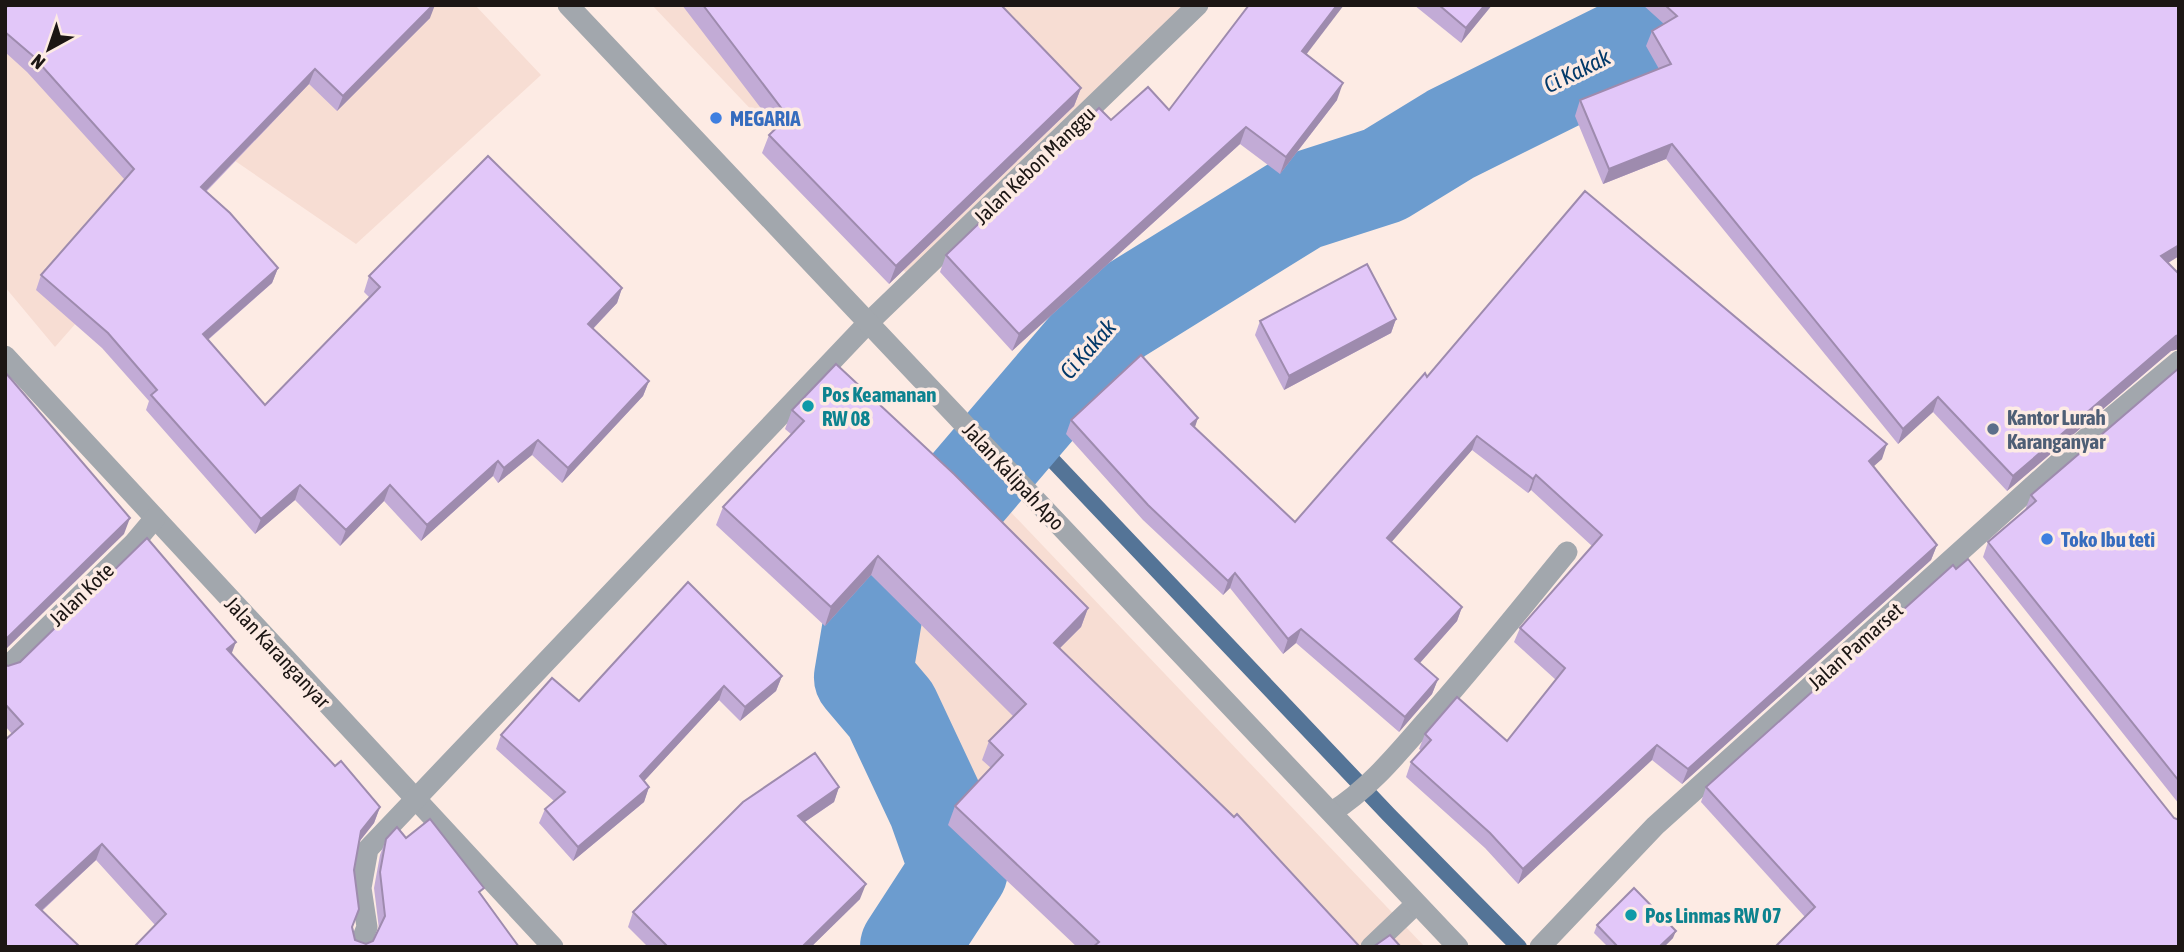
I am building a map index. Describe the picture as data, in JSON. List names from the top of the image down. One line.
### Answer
{"streets":{"street":["Jalan Kebon Manggu","Jalan Kalipah Apo","Jalan Kote","Jalan Pamarset","Jalan Karanganyar"]},"crossings":[["Jalan Kebon Manggu","Jalan Kalipah Apo"],["Jalan Kebon Manggu","Jalan Karanganyar"],["Jalan Kote","Jalan Karanganyar"]],"water":["Ci Kakak"],"places":["MEGARIA","Pos Keamanan RW 08","Kantor Lurah Karanganyar","Toko Ibu teti","Pos Linmas RW 07"],"north":"bottom left"}
